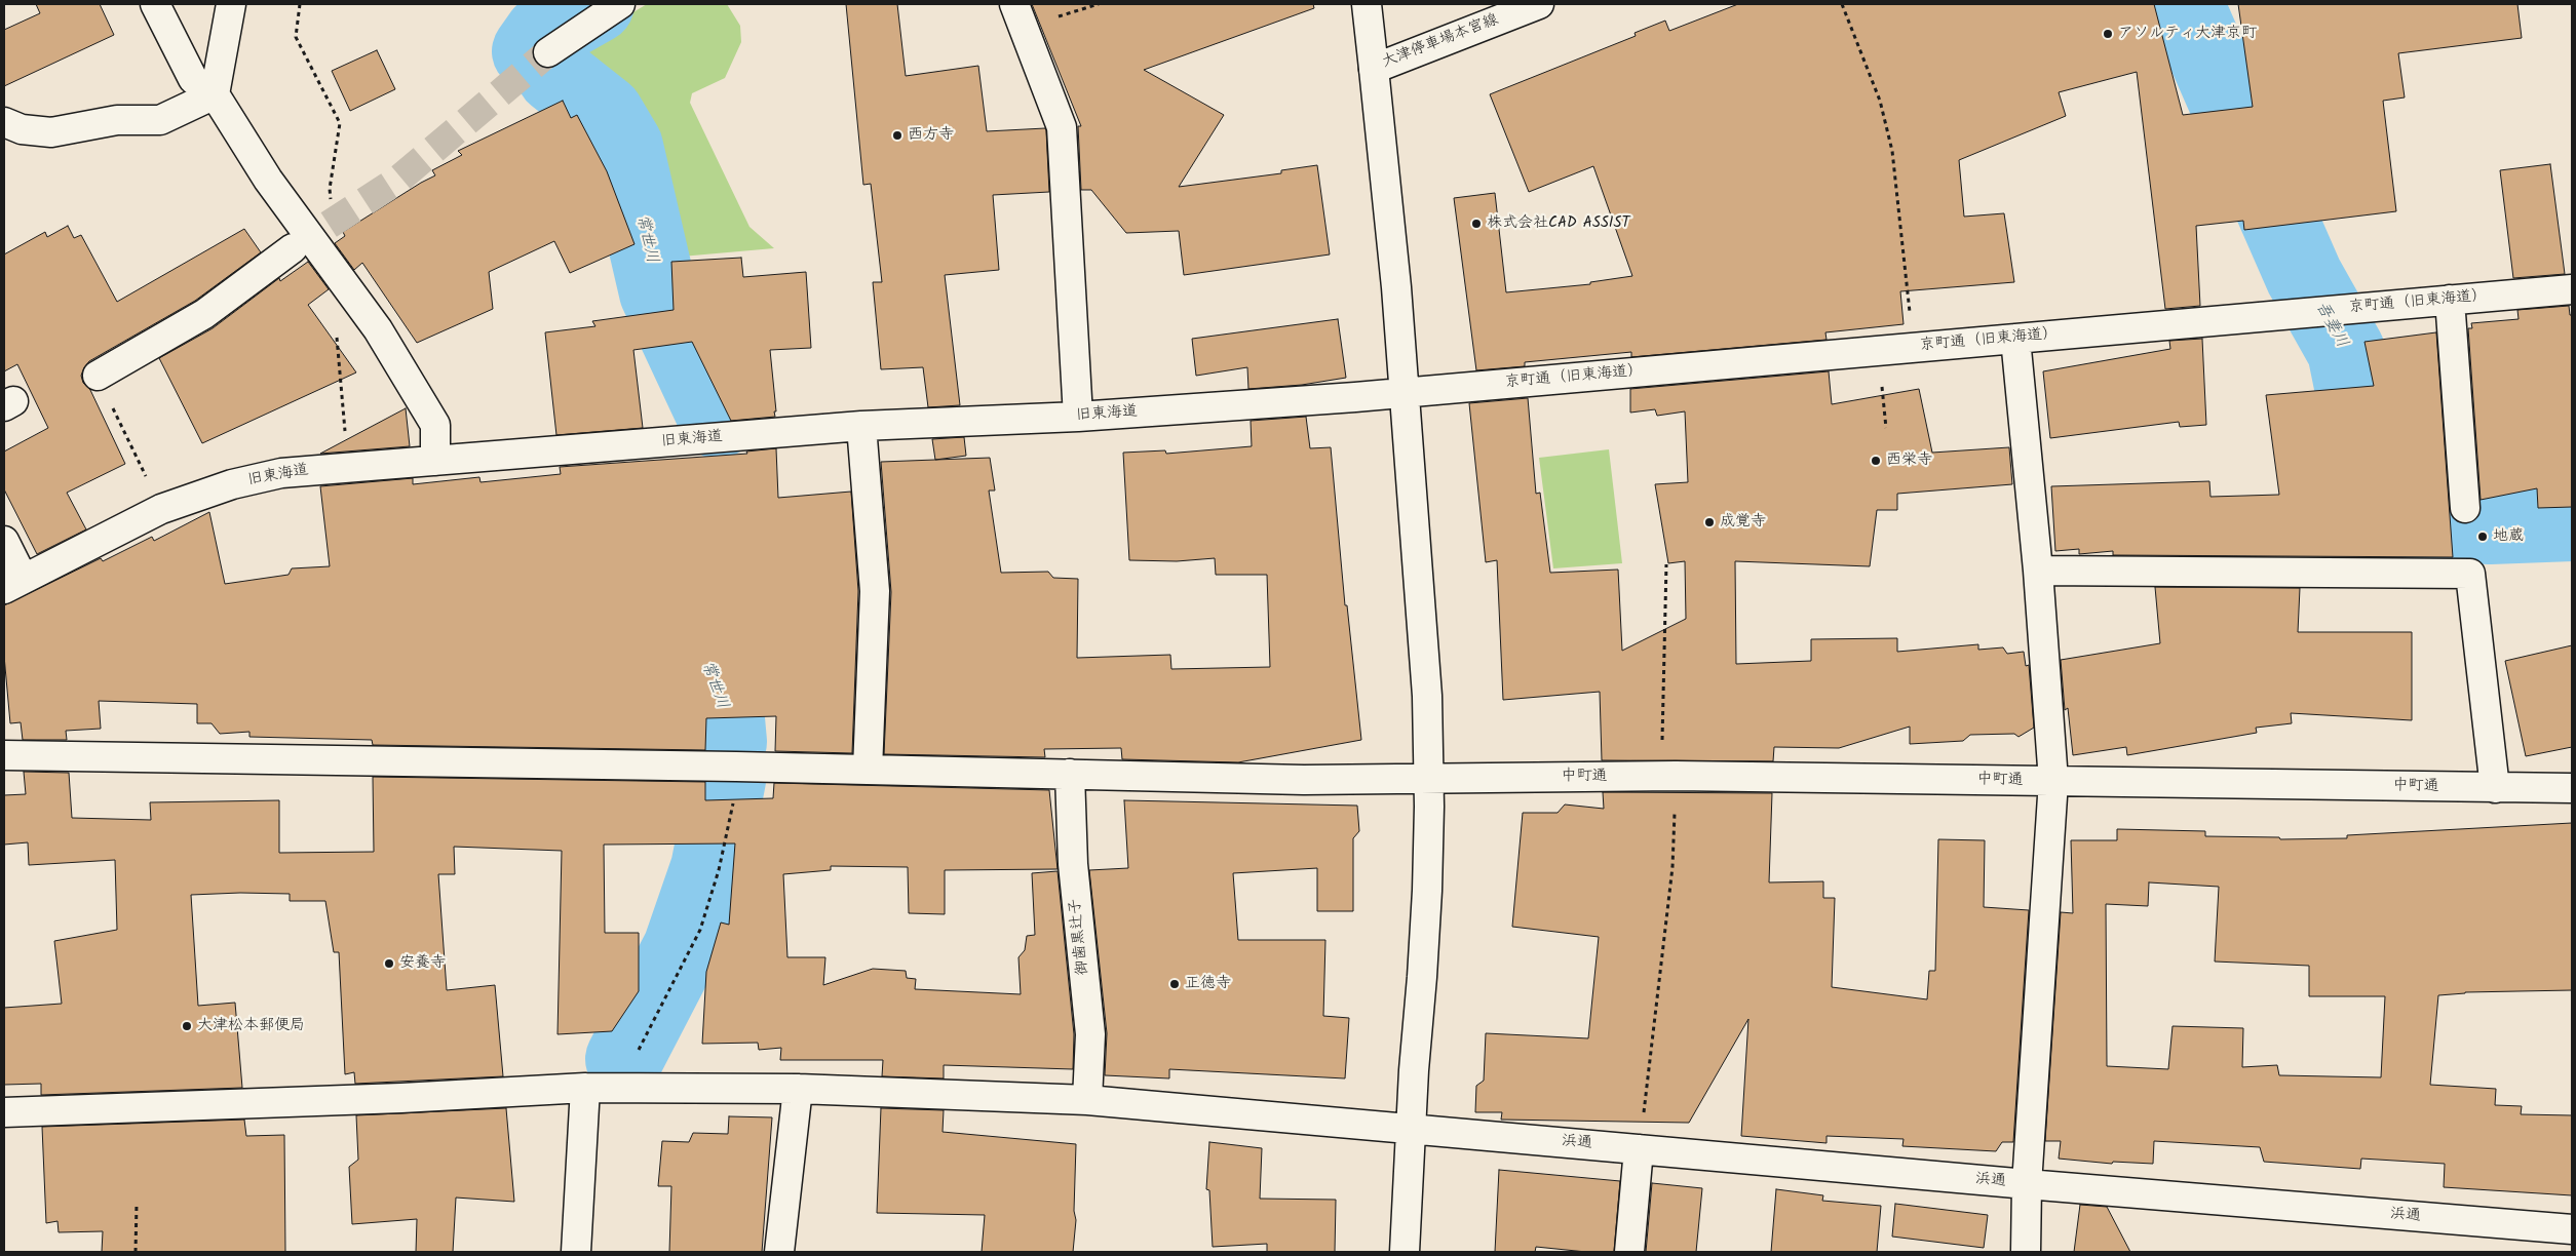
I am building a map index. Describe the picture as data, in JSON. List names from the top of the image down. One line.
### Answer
{"streets":{"street":["大津停車場本宮線","京町通（旧東海道）","旧東海道","中町通","御歯黒辻子","浜通"]},"crossings":[["京町通（旧東海道）","旧東海道"],["中町通","御歯黒辻子"],["御歯黒辻子","浜通"]],"water":["常世川","吾妻川"],"places":["アソルティ大津京町","西方寺","株式会社CAD ASSIST","西栄寺","成覚寺","地蔵","安養寺","正徳寺","大津松本郵便局"]}
